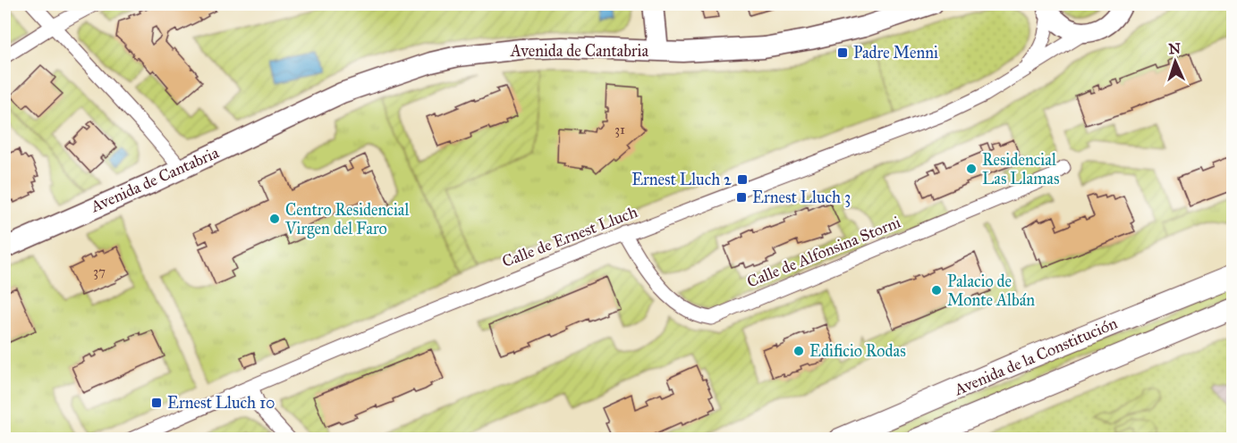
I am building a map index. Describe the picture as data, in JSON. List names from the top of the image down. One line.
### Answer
{"streets":{"main road":["Avenida de Cantabria","Avenida de la Constitución"],"street":["Calle de Ernest Lluch","Calle de Alfonsina Storni"]},"crossings":[["Calle de Ernest Lluch","Calle de Alfonsina Storni"]],"places":{"transit":["Padre Menni","Ernest Lluch 2","Ernest Lluch 3","Ernest Lluch 10"],"other":["Residencial Las Llamas","Centro Residencial Virgen del Faro","Palacio de Monte Albán","Edificio Rodas"]},"house_numbers":["31","37"],"north":"top"}
